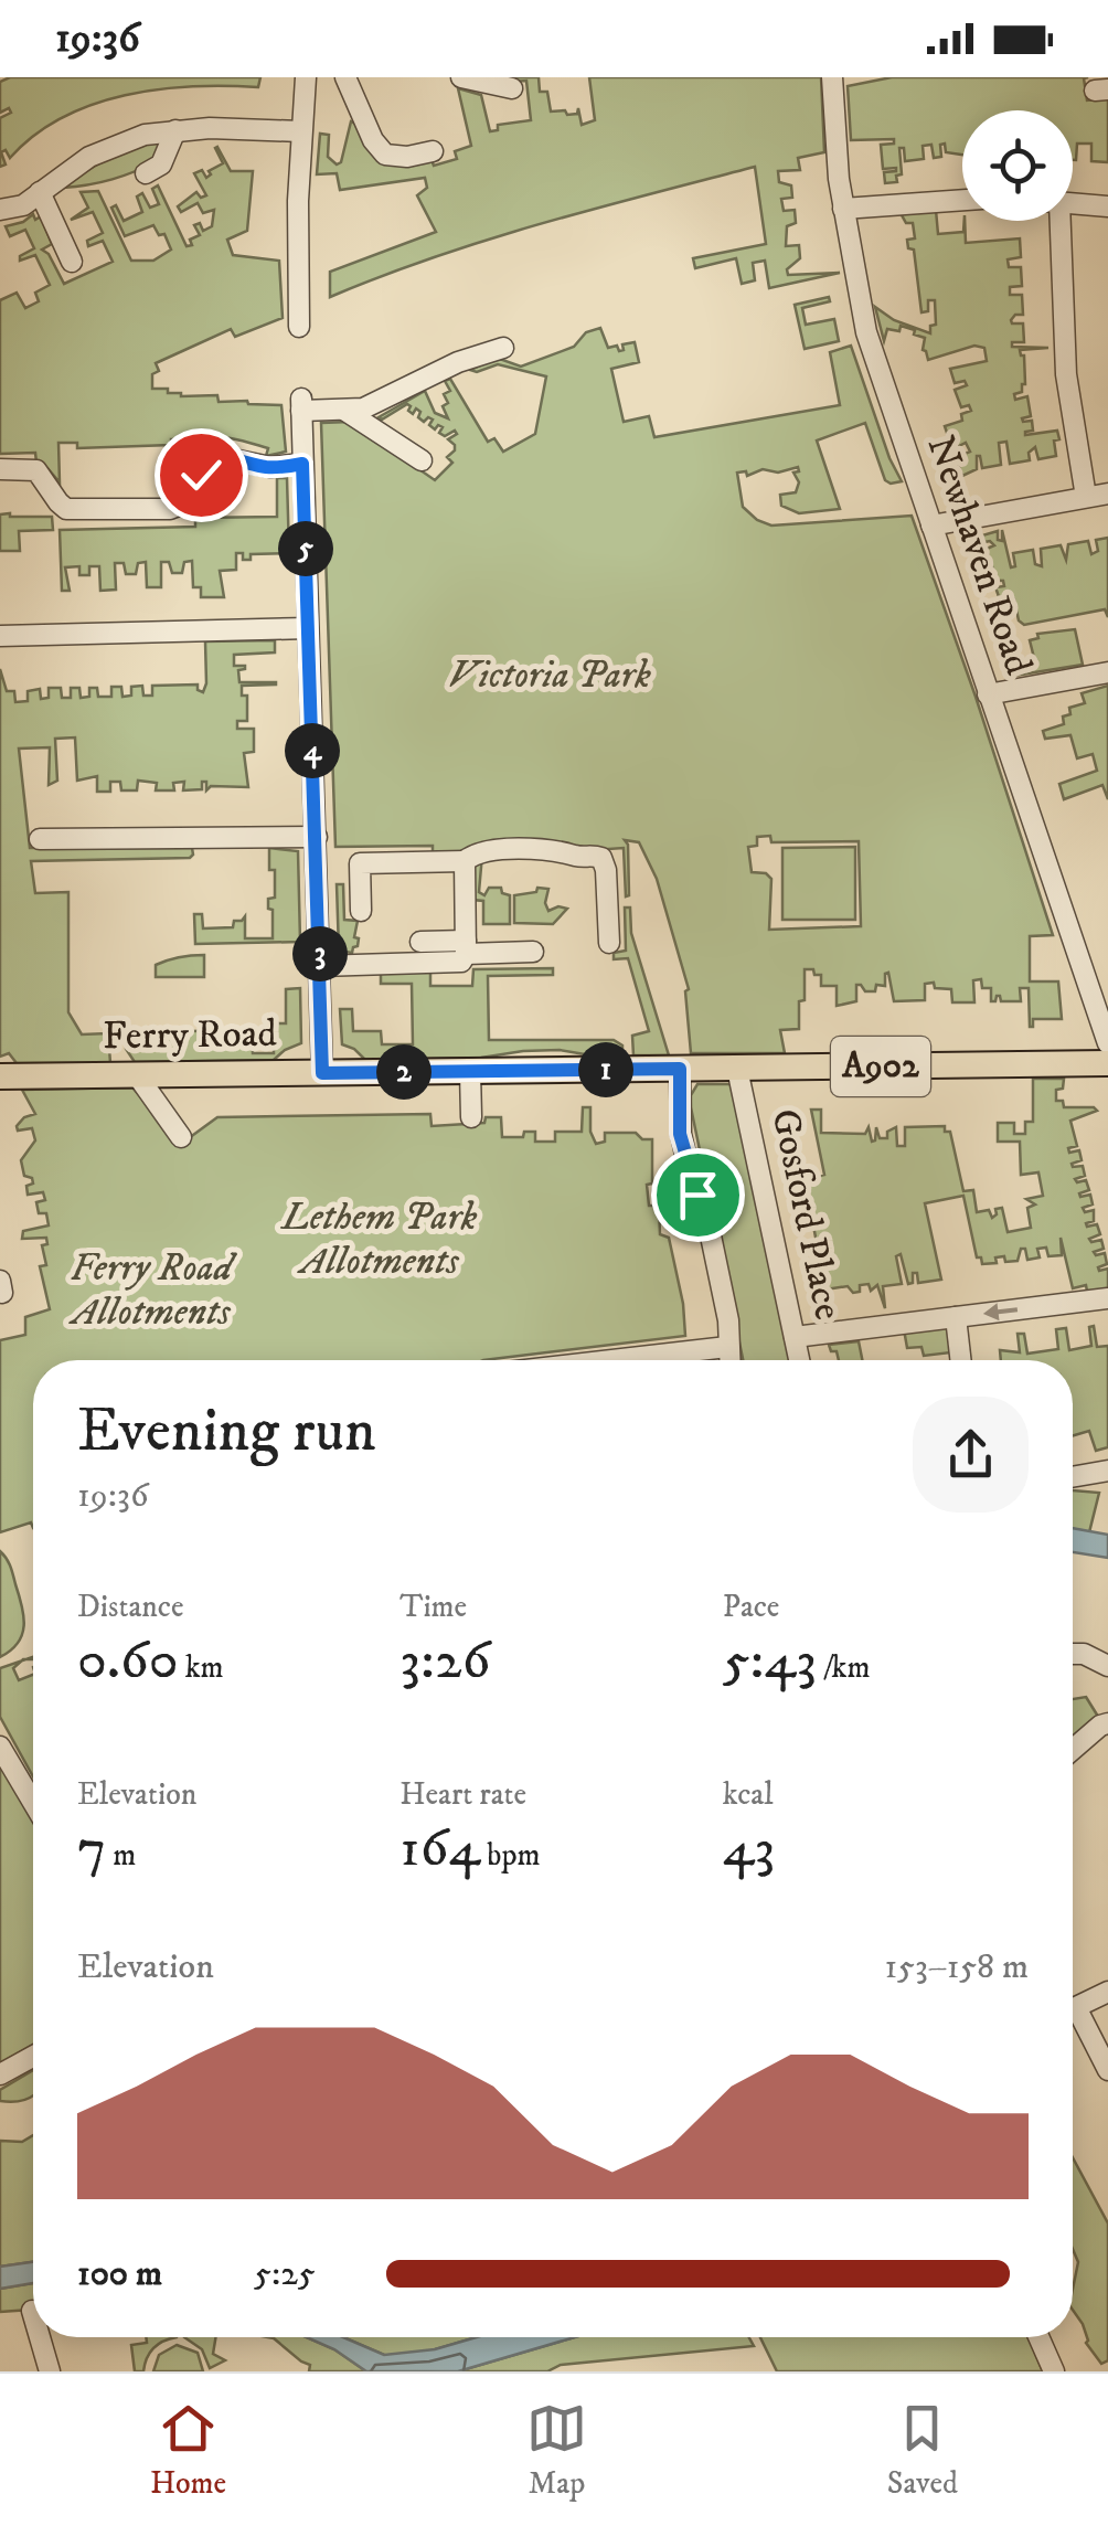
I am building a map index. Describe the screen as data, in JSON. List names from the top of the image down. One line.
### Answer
{"streets":{"main road":["Ferry Road","A902"],"street":["Newhaven Road","Gosford Place"]},"crossings":[["Ferry Road","Gosford Place"]],"parks":["Victoria Park","Lethem Park Allotments","Ferry Road Allotments"],"page":{"status":"19:36","pins":["5","4","3","1","2"],"heading":["Evening run","19:36"],"stats":[["Distance","0.60 km"],["Time","3:26"],["Pace","5:43 /km"],["Elevation","7 m"],["Heart rate","164 bpm"],["kcal","43"]],"chart":["Elevation","153–158 m"],"list":[{"name":"100 m","note":"5:25"}],"tabs":["Home","Map","Saved"]}}
